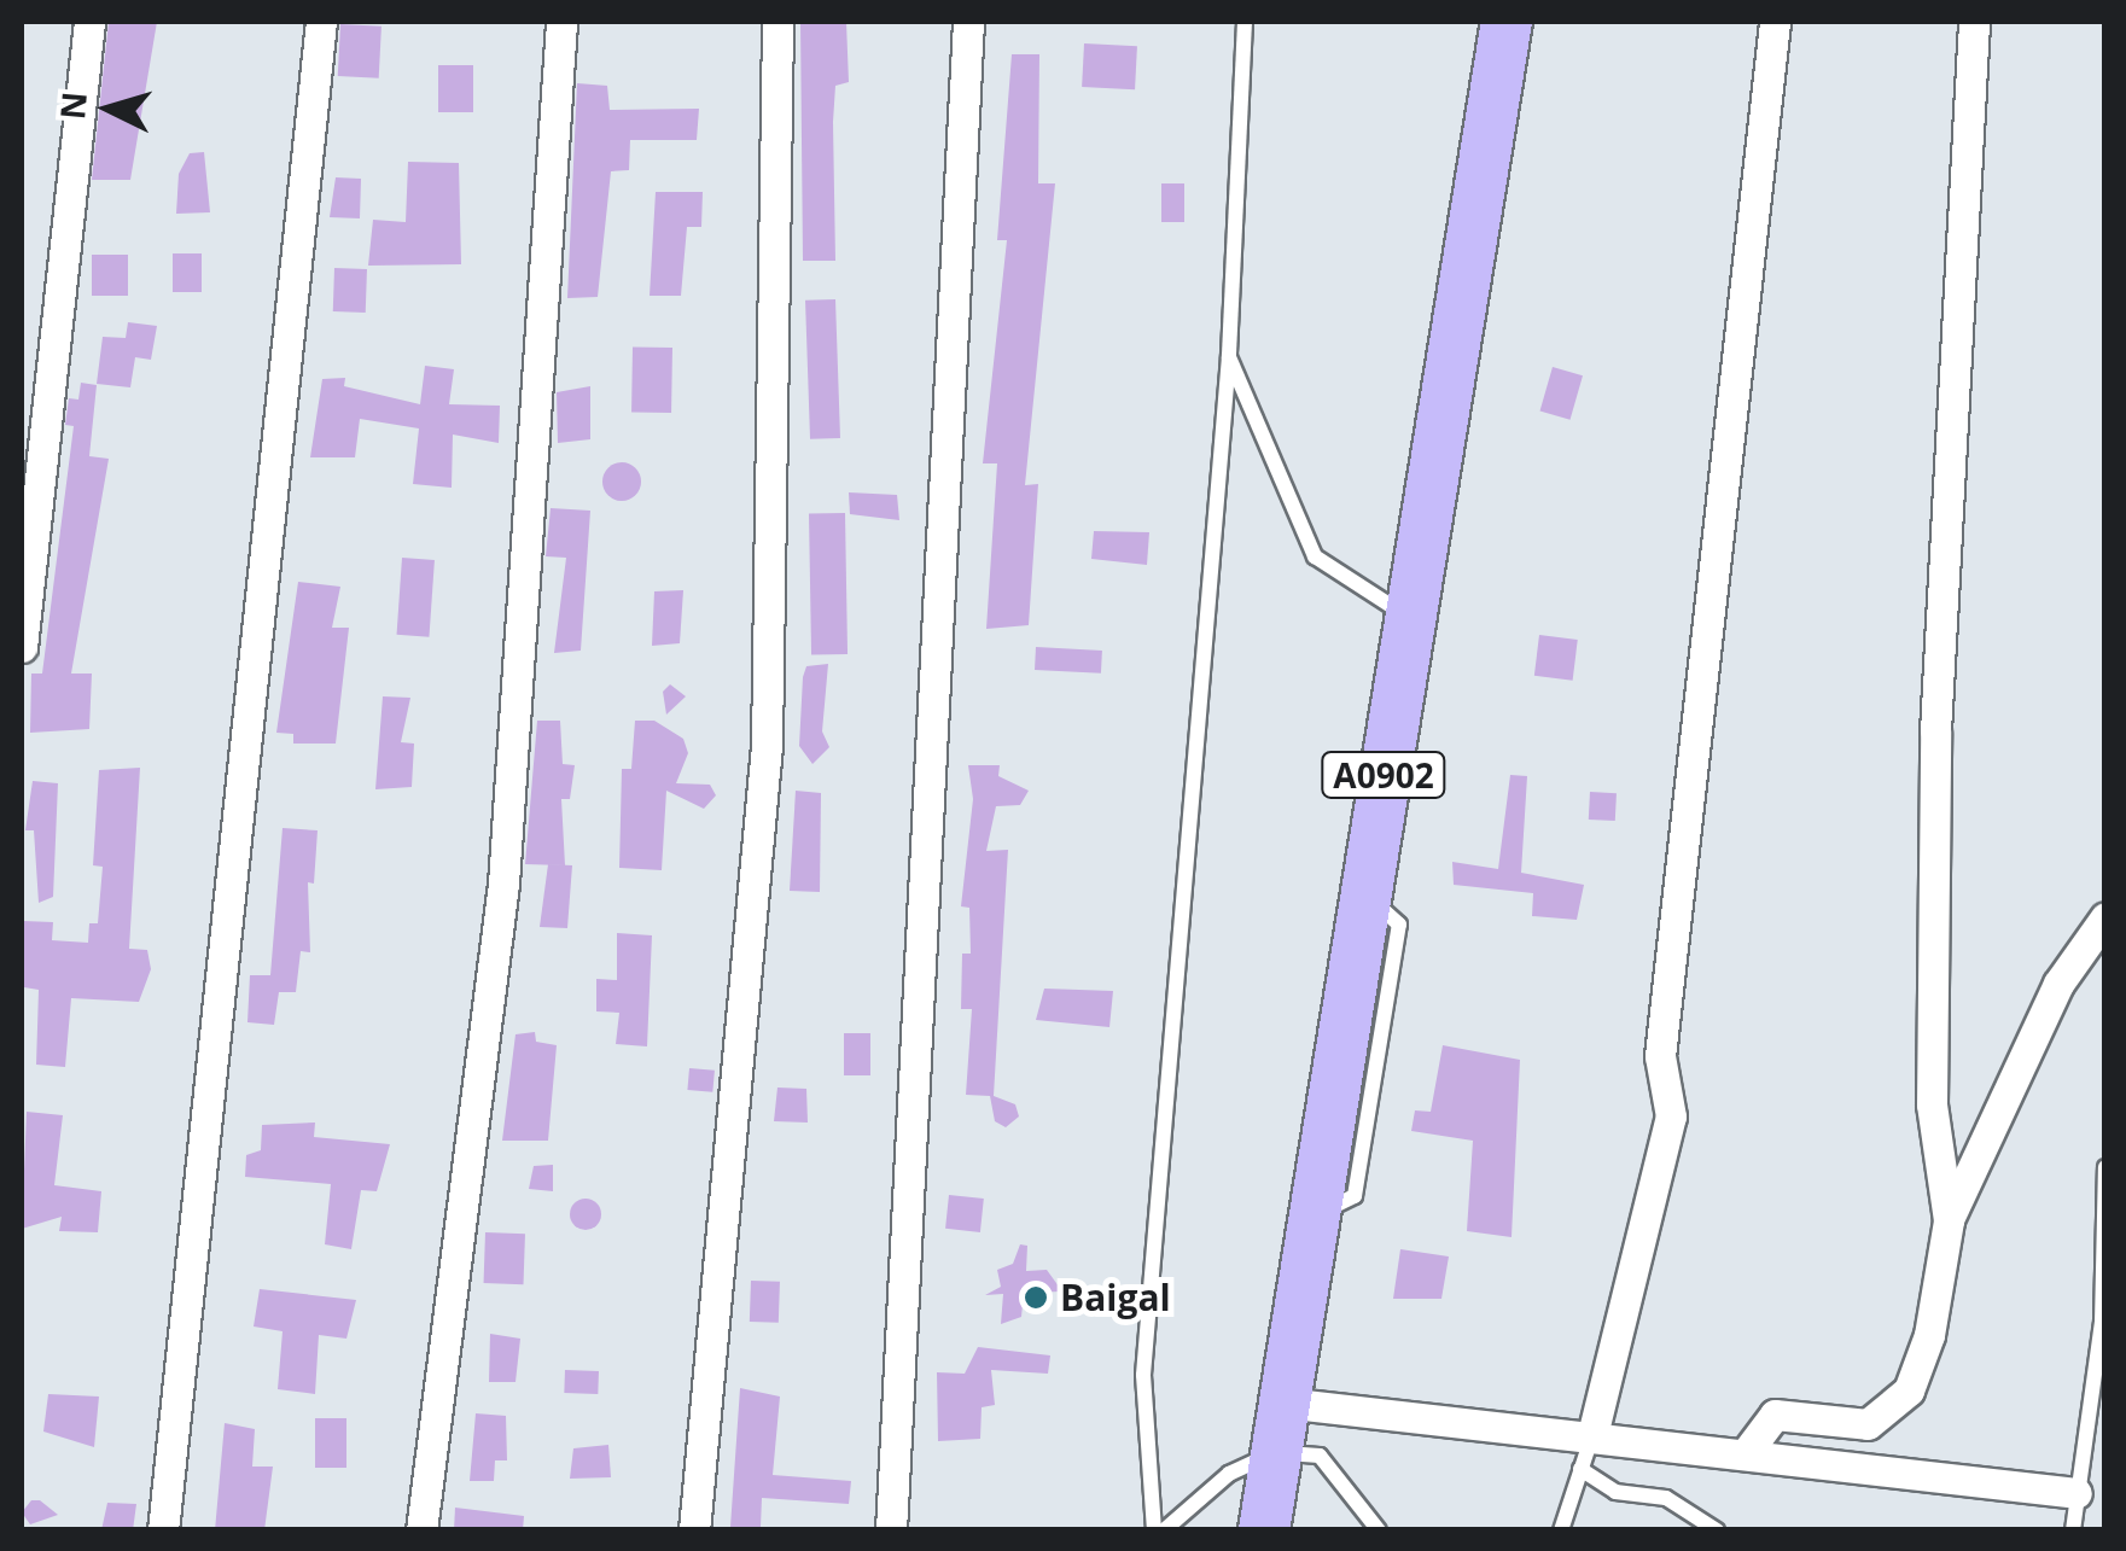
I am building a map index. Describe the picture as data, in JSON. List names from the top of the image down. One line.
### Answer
{"streets":{"highway":["A0902"]},"places":["Baigal"],"north":"left"}
